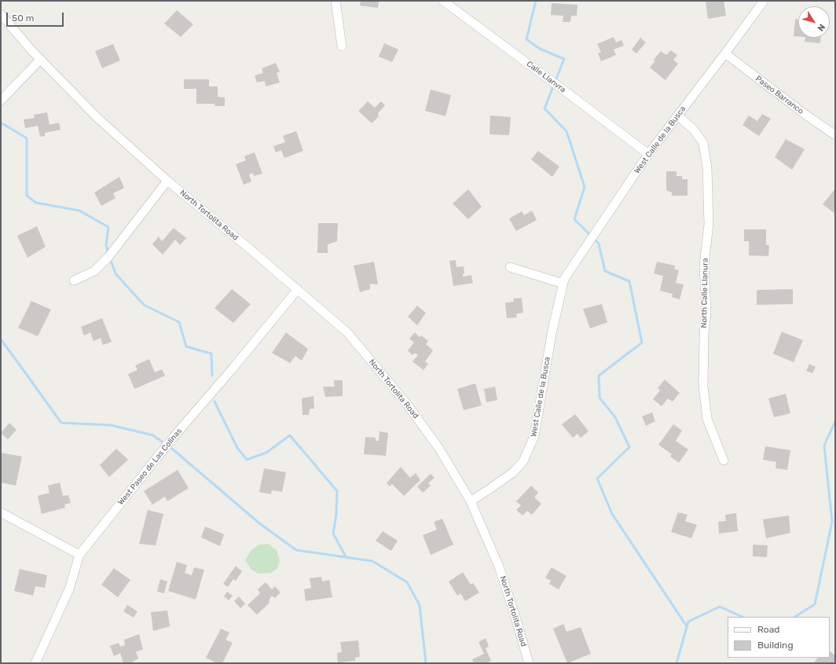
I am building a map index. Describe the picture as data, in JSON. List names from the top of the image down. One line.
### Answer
{"streets":{"street":["Calle Llanvra","Paseo Barranco","West Calle de la Busca","North Tortolita Road","North Calle Llanura","West Paseo de Las Colinas"]},"crossings":[["Calle Llanvra","West Calle de la Busca"],["Paseo Barranco","West Calle de la Busca"],["West Calle de la Busca","North Tortolita Road"],["West Calle de la Busca","North Calle Llanura"],["North Tortolita Road","West Paseo de Las Colinas"]],"legend":["Road","Building"],"scale_bar":"50 m","north":"bottom right"}
